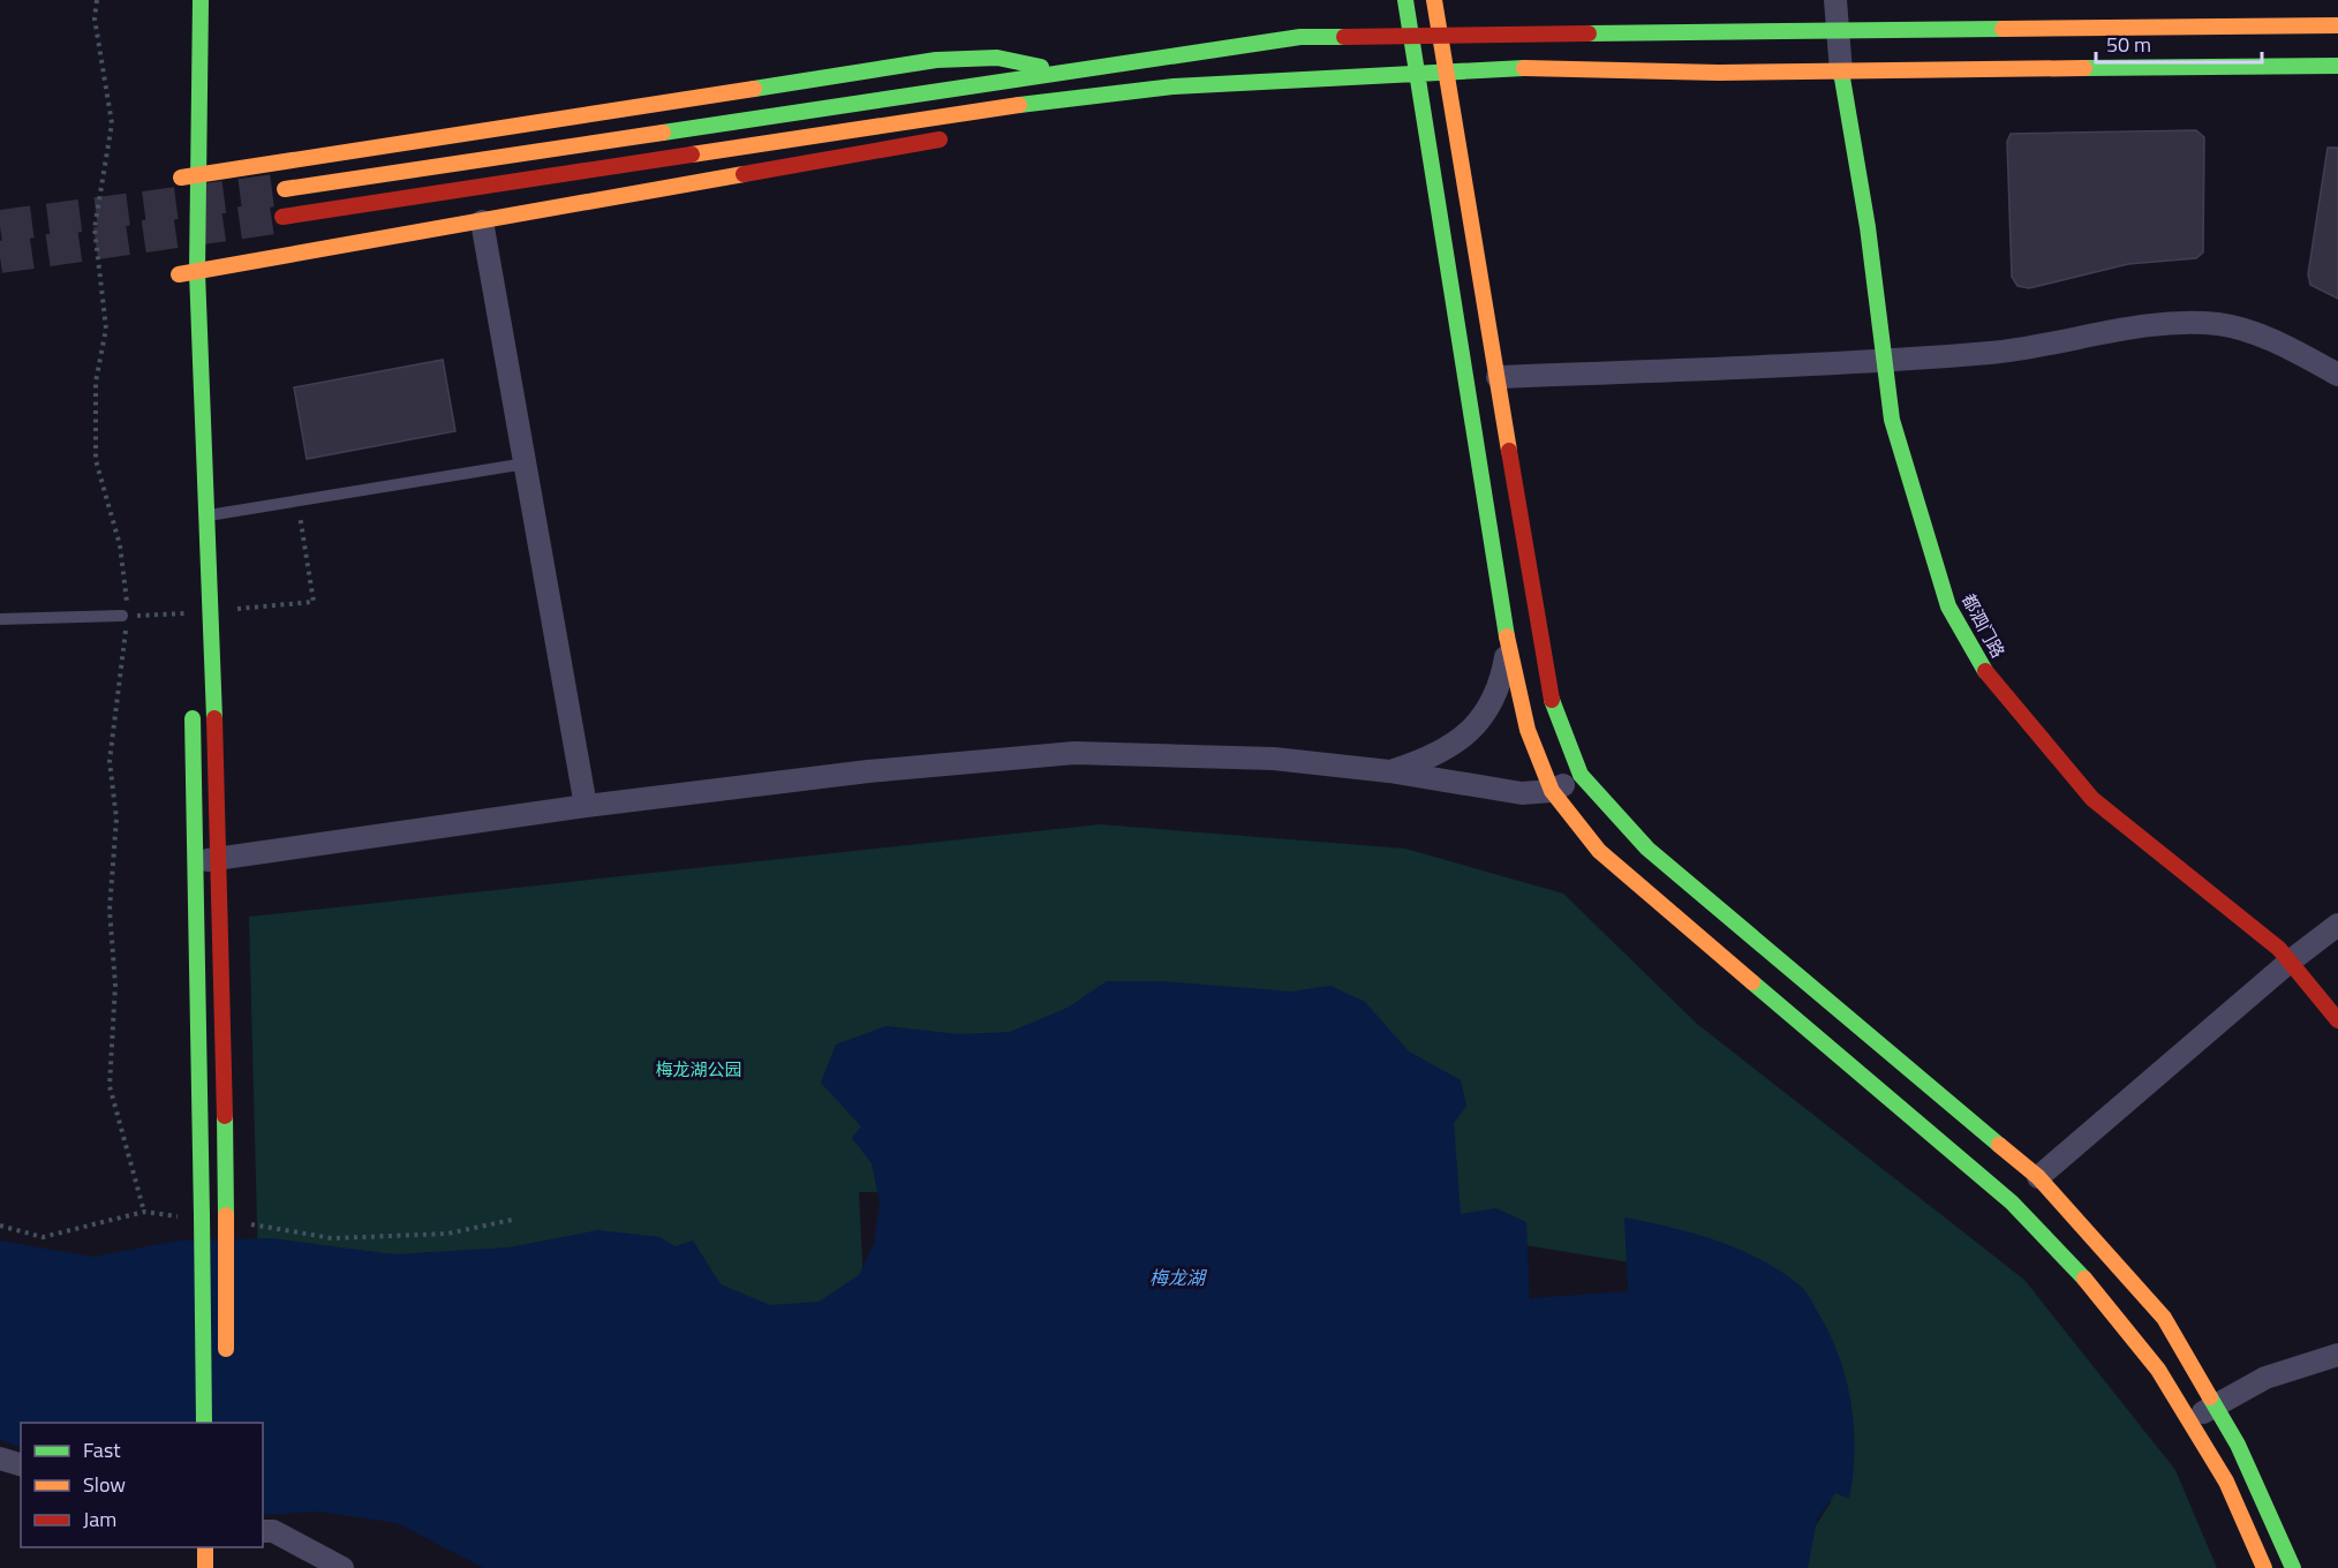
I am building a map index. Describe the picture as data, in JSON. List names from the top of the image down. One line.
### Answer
{"streets":{"main road":["都泗门路"]},"water":["梅龙湖"],"parks":["梅龙湖公园"],"legend":["Fast","Slow","Jam"],"scale_bar":"50 m"}
